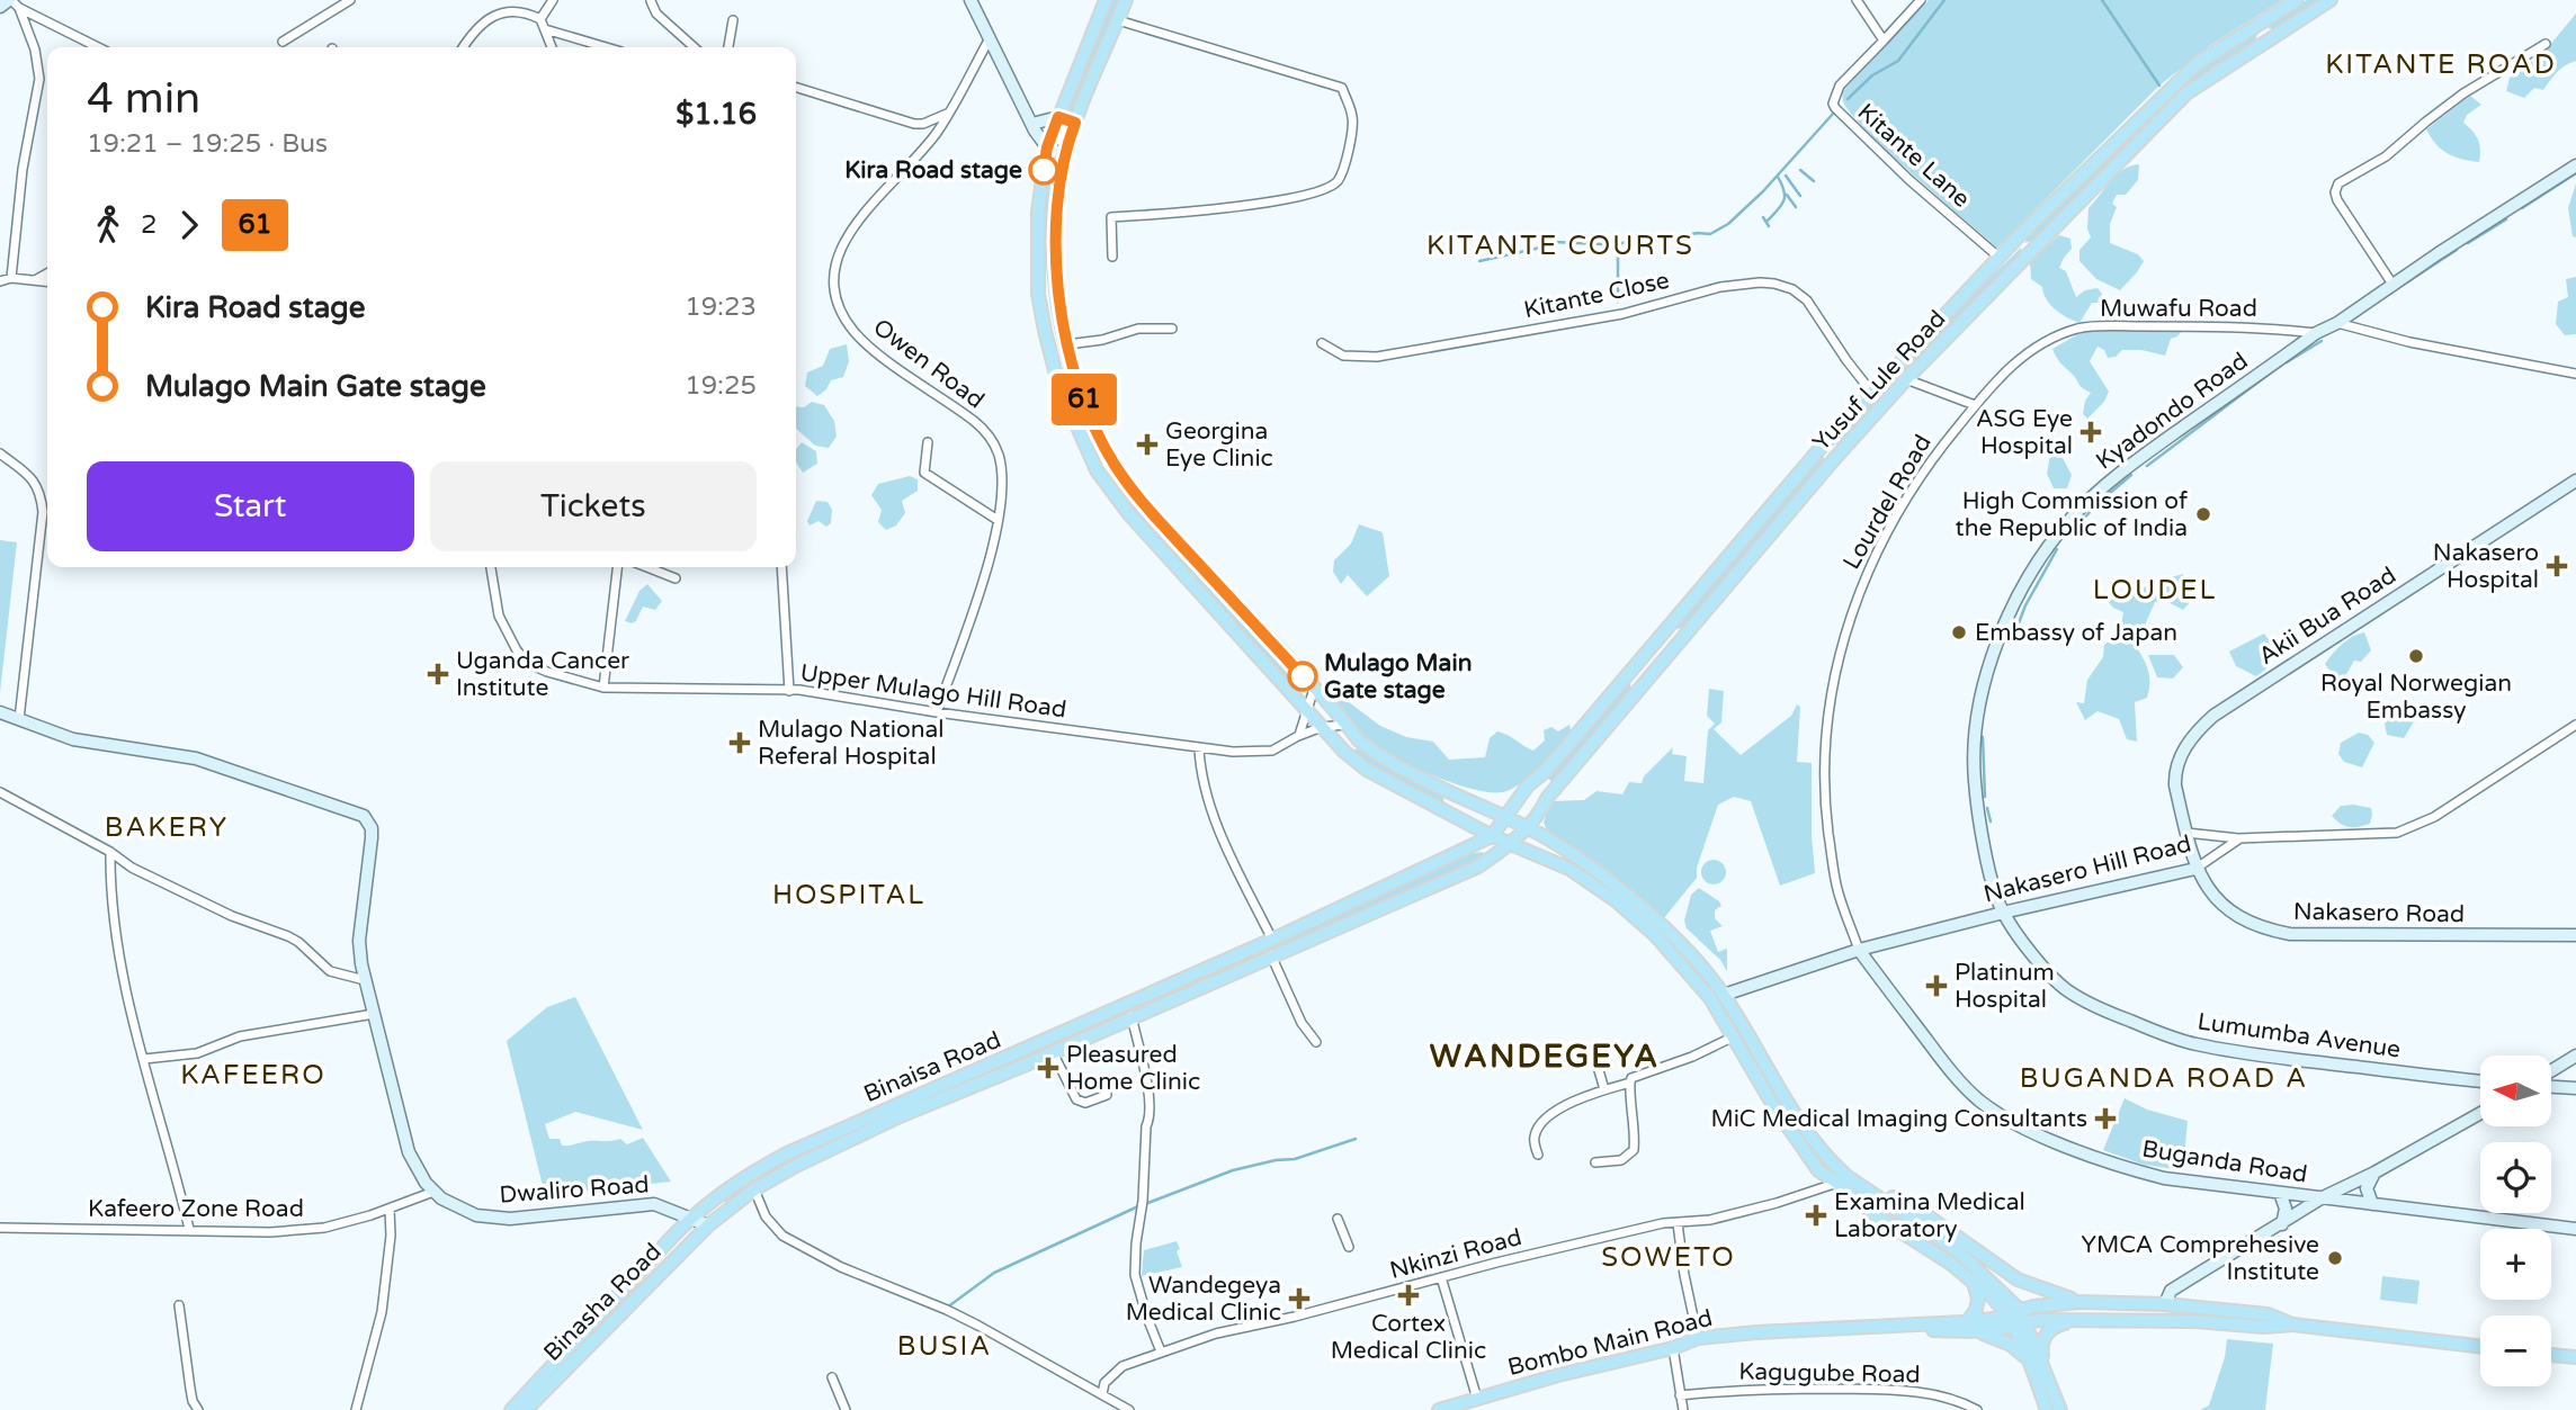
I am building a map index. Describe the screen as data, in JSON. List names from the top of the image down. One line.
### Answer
{"streets":{"main road":["Yusuf Lule Road","Binaisa Road","Binasha Road","Bombo Main Road"],"street":["Kitante Lane","Kitante Close","Muwafu Road","Owen Road","Kyadondo Road","Lourdel Road","Akii Bua Road","Upper Mulago Hill Road","Nakasero Hill Road","Nakasero Road","Lumumba Avenue","Buganda Road","Dwaliro Road","Kafeero Zone Road","Nkinzi Road","Kagugube Road"]},"crossings":[["Kitante Lane","Yusuf Lule Road"],["Kitante Close","Yusuf Lule Road"],["Muwafu Road","Kyadondo Road"],["Muwafu Road","Lourdel Road"],["Owen Road","Upper Mulago Hill Road"],["Yusuf Lule Road","Binaisa Road"],["Kyadondo Road","Nakasero Hill Road"],["Kyadondo Road","Lumumba Avenue"],["Lourdel Road","Nakasero Hill Road"],["Lourdel Road","Buganda Road"],["Akii Bua Road","Nakasero Road"],["Nakasero Hill Road","Nakasero Road"],["Nakasero Hill Road","Lumumba Avenue"],["Nakasero Hill Road","Buganda Road"],["Binaisa Road","Dwaliro Road"],["Binaisa Road","Binasha Road"],["Dwaliro Road","Kafeero Zone Road"],["Dwaliro Road","Binasha Road"]],"districts":["KITANTE ROAD","KITANTE COURTS","LOUDEL","BAKERY","HOSPITAL","WANDEGEYA","KAFEERO","BUGANDA ROAD A","SOWETO","BUSIA"],"places":{"other":["Kira Road stage","High Commission of the Republic of India","Embassy of Japan","Royal Norwegian Embassy","Mulago Main Gate stage","YMCA Comprehesive Institute"],"health":["ASG Eye Hospital","Georgina Eye Clinic","Nakasero Hospital","Uganda Cancer Institute","Mulago National Referal Hospital","Platinum Hospital","Pleasured Home Clinic","MiC Medical Imaging Consultants","Examina Medical Laboratory","Cortex Medical Clinic","Wandegeya Medical Clinic"]},"lines":["bus line 61"],"north":"left","page":{"on_map":"61","heading":["4 min","19:21 – 19:25 · Bus","$1.16"],"legs":["2","61"],"list":[{"name":"Kira Road stage","value":"19:23"},{"name":"Mulago Main Gate stage","value":"19:25"}],"buttons":["Start","Tickets"],"map_buttons":["+","−"]}}
